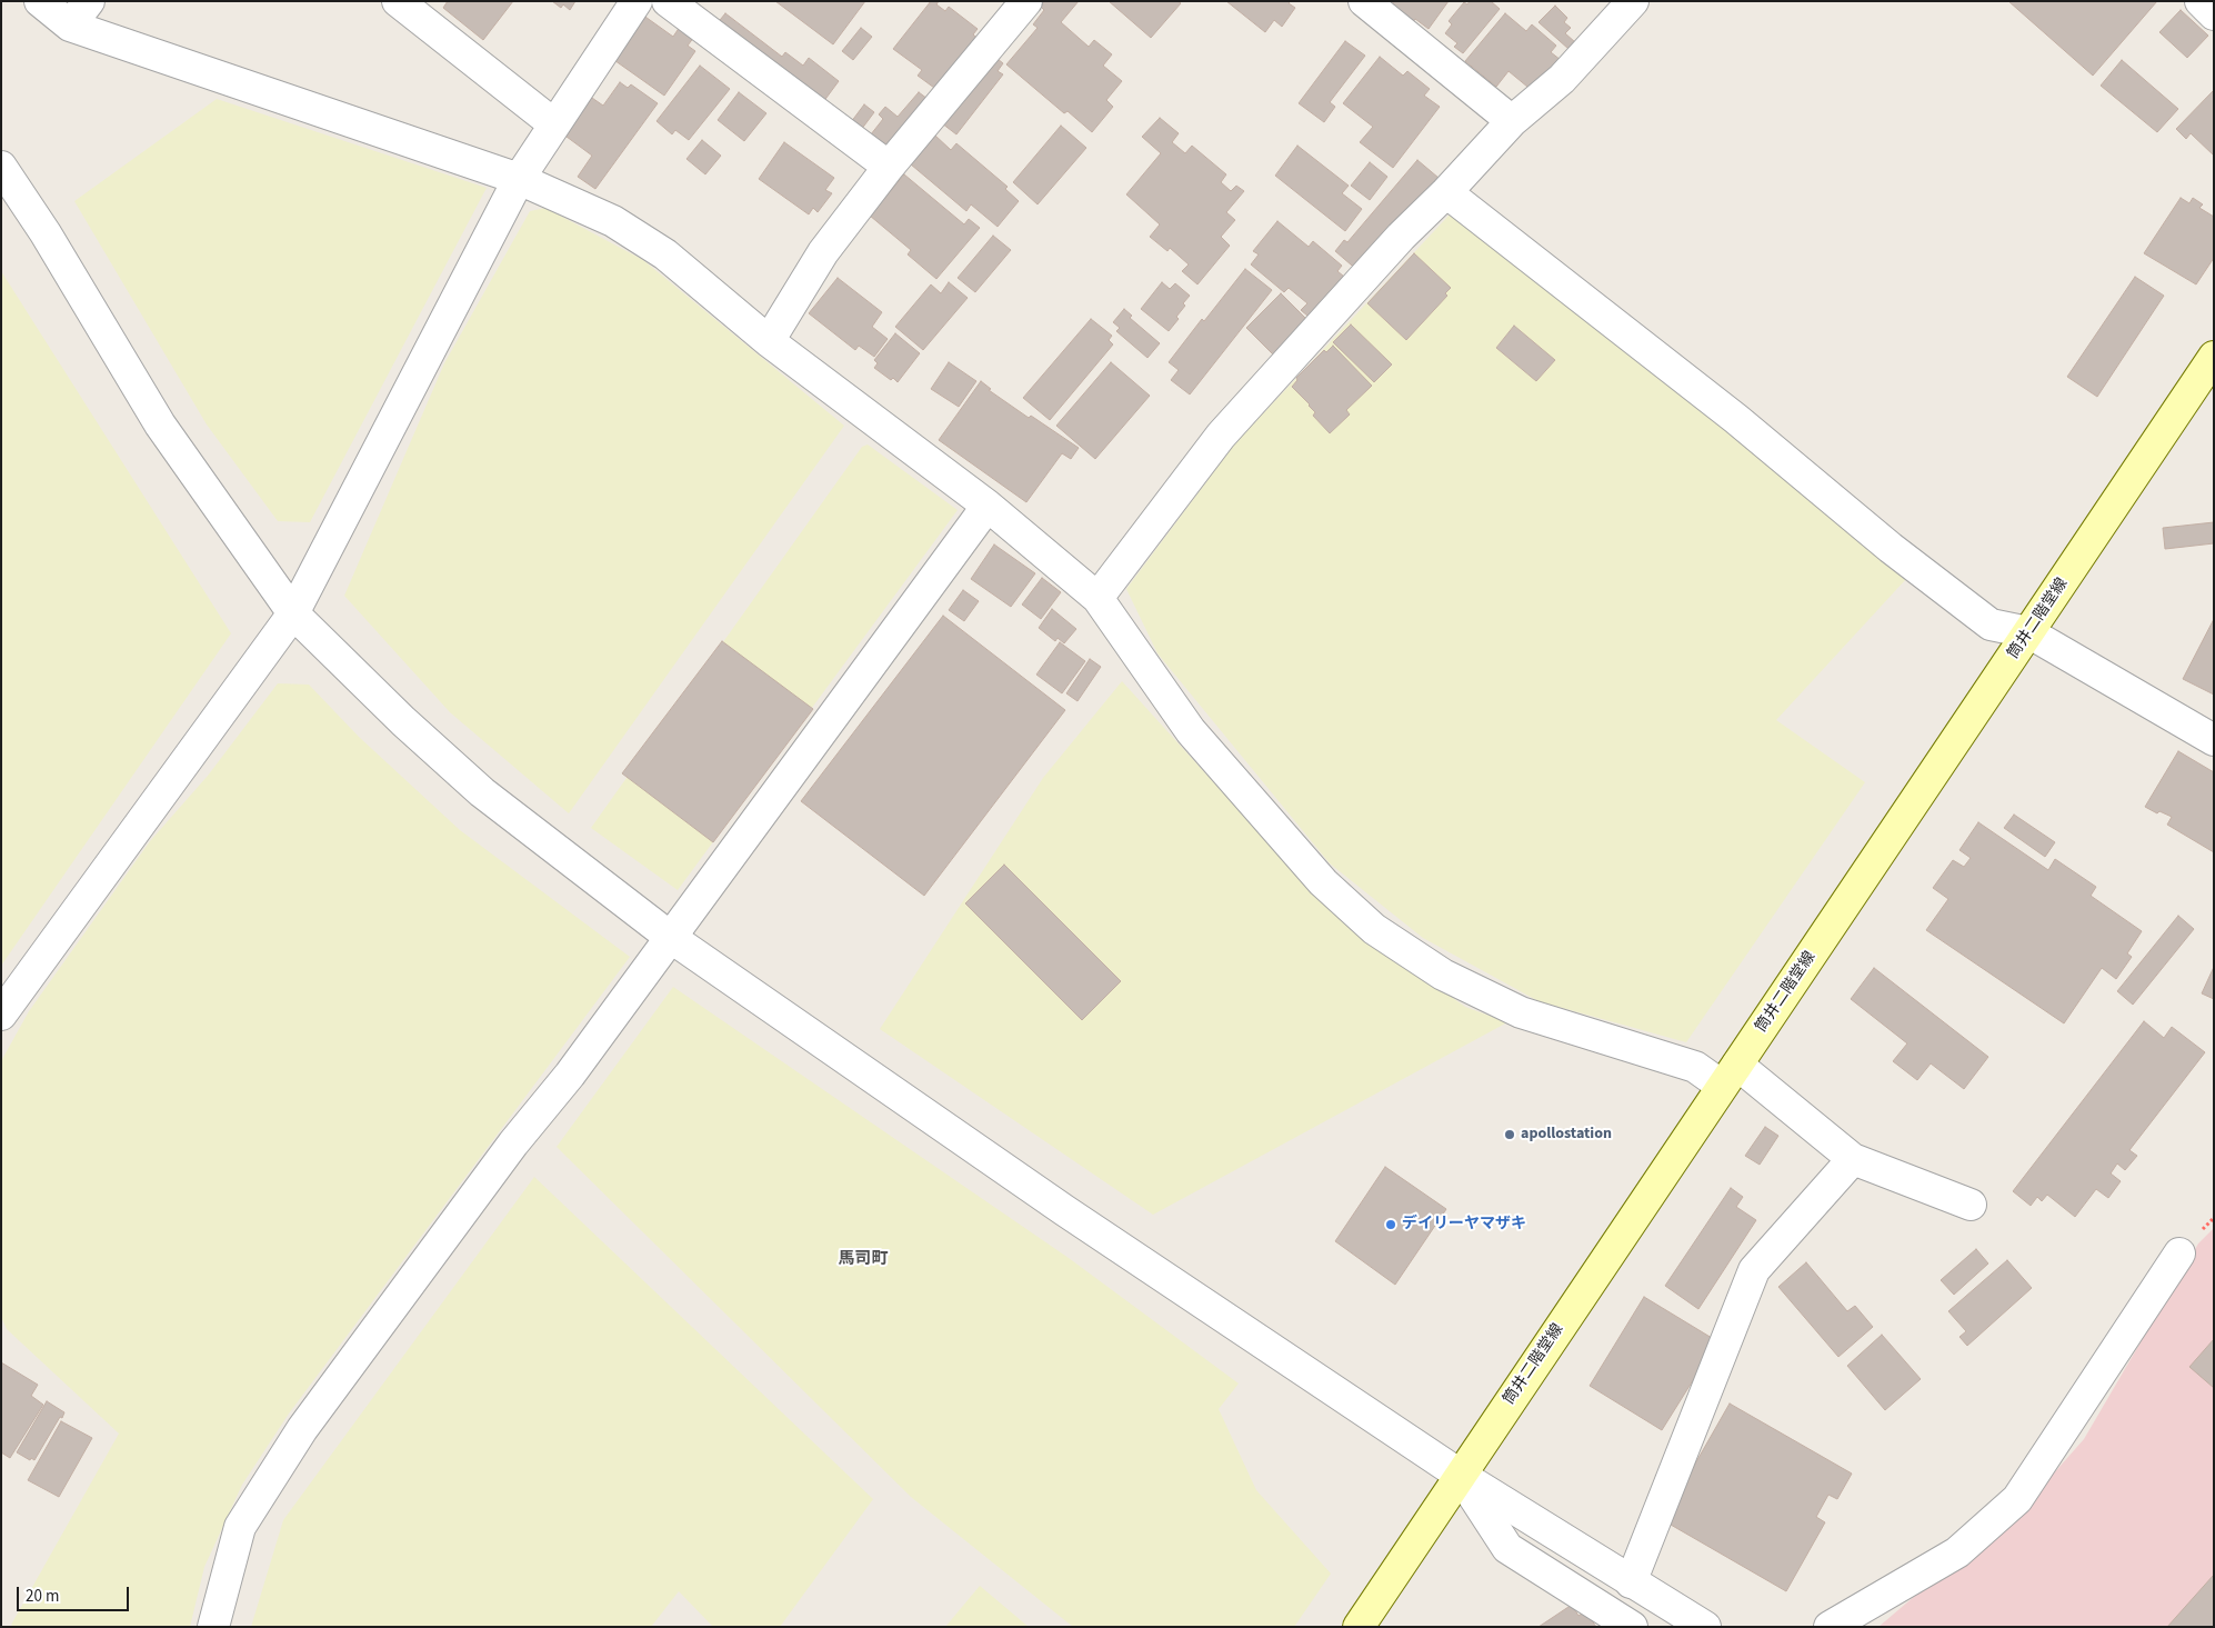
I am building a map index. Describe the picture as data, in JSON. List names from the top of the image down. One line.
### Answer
{"streets":{"main road":["筒井二階堂線"]},"districts":["馬司町"],"places":["apollostation","デイリーヤマザキ"],"scale_bar":"20 m"}
